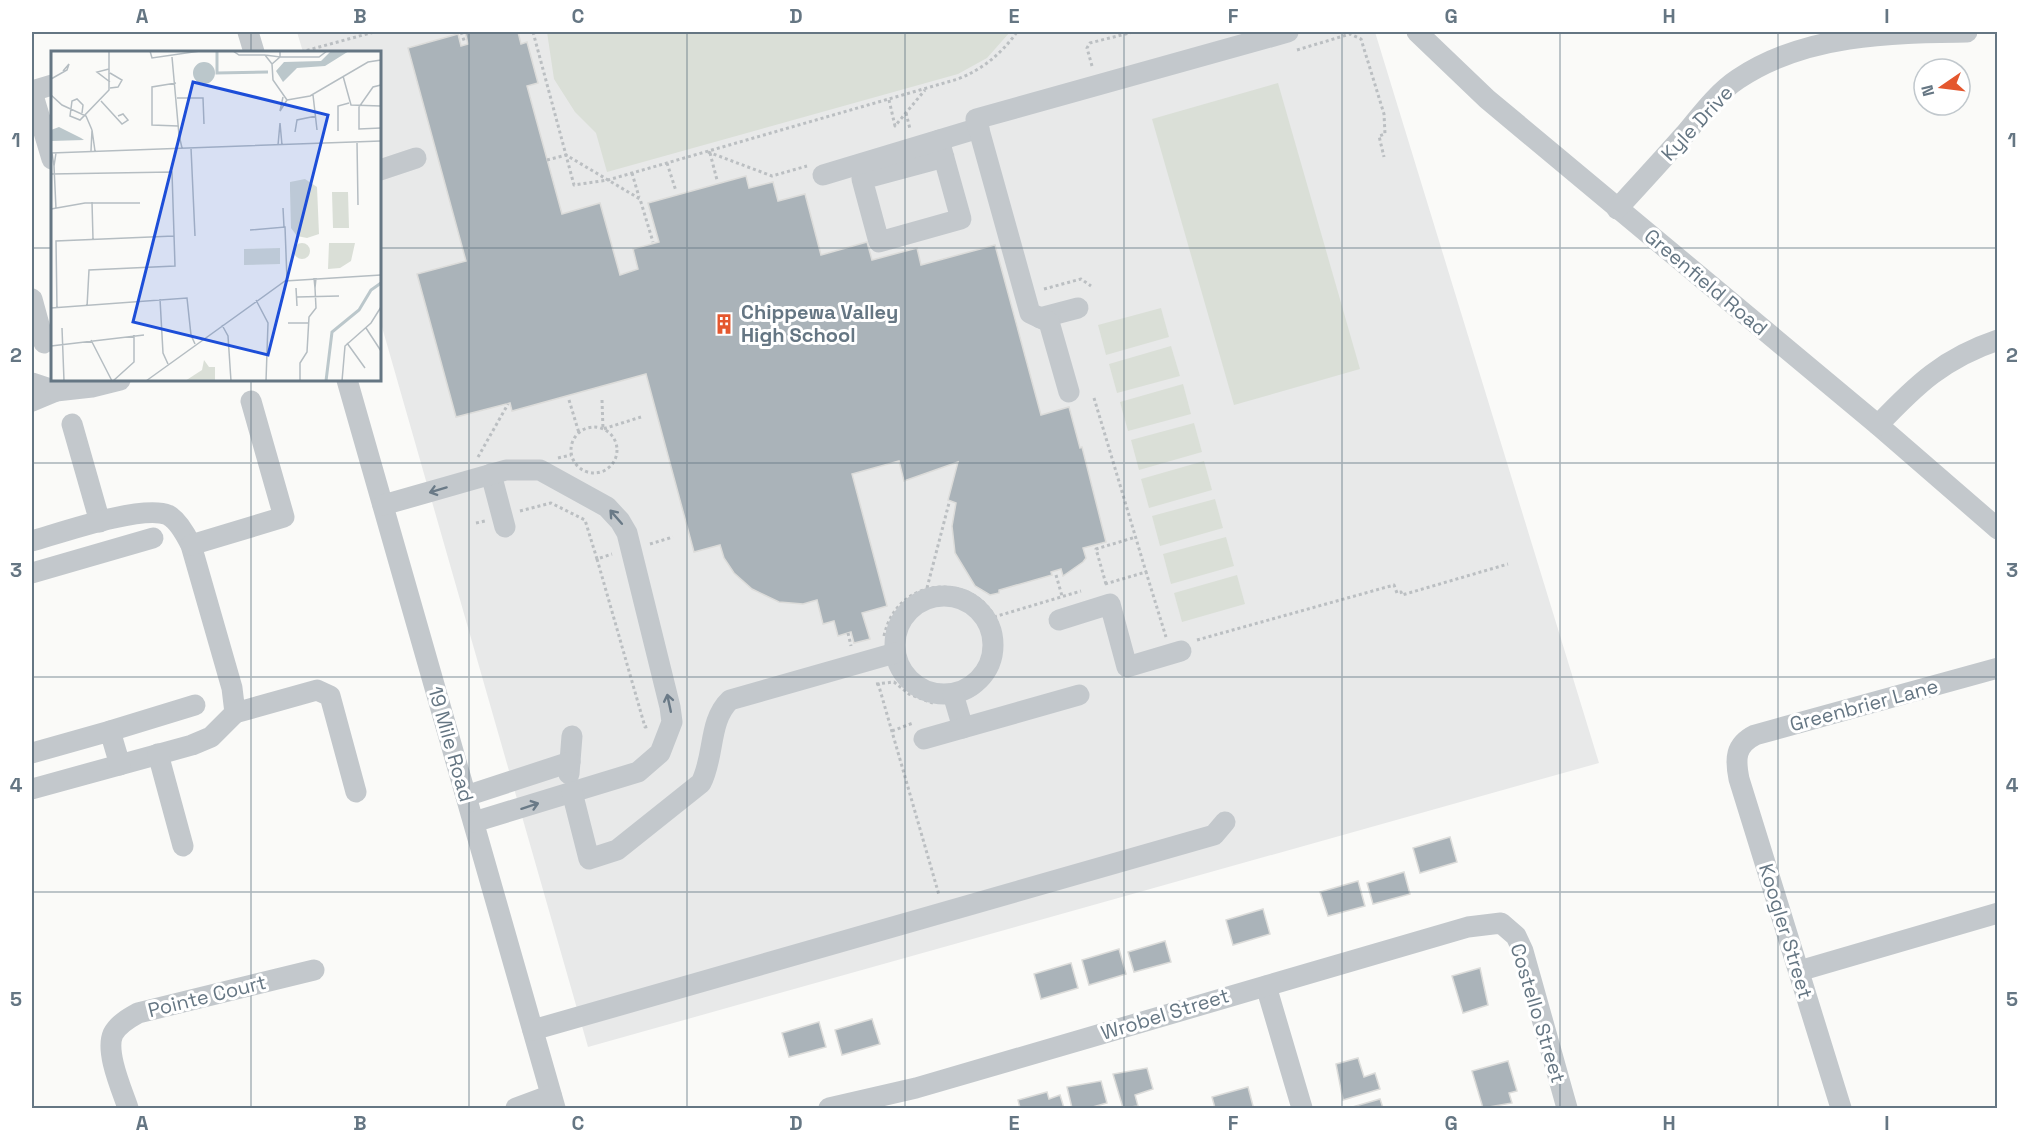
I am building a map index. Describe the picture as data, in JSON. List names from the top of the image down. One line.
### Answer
{"streets":{"street":["Kyle Drive","Greenfield Road","Greenbrier Lane","19 Mile Road","Koogler Street","Pointe Court","Costello Street","Wrobel Street"]},"crossings":[["Kyle Drive","Greenfield Road"],["Greenbrier Lane","Koogler Street"],["Costello Street","Wrobel Street"]],"places":{"building":["Chippewa Valley High School"]},"north":"left","grid":{"columns":["A","B","C","D","E","F","G","H","I"],"rows":["1","2","3","4","5"]}}
